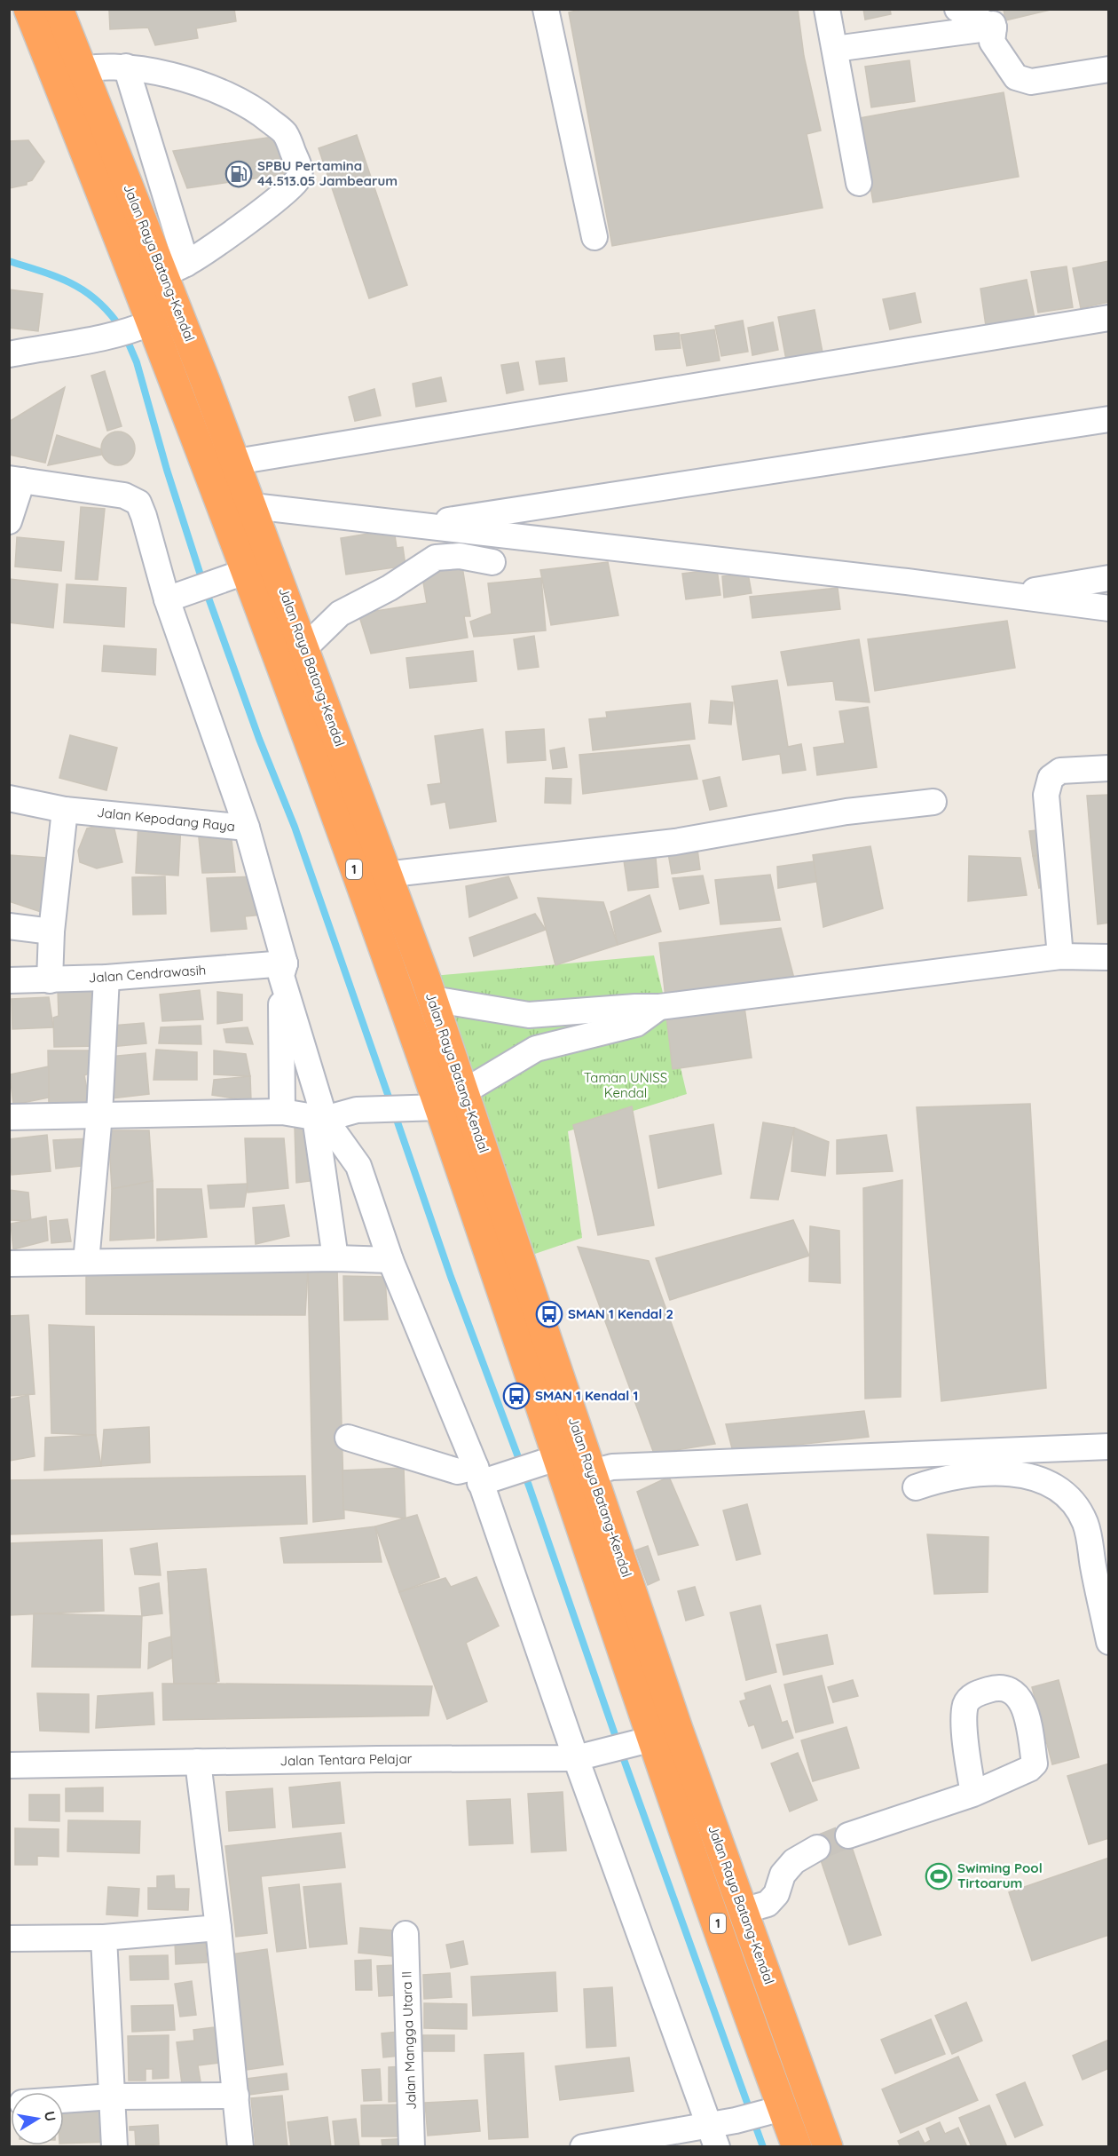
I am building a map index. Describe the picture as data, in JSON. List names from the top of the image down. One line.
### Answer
{"streets":{"highway":["Jalan Raya Batang-Kendal","1"],"street":["Jalan Kepodang Raya","Jalan Cendrawasih","Jalan Tentara Pelajar","Jalan Mangga Utara II"]},"crossings":[["Jalan Raya Batang-Kendal","Jalan Tentara Pelajar"],["Jalan Kepodang Raya","Jalan Cendrawasih"]],"parks":["Taman UNISS Kendal"],"places":{"fuel station":["SPBU Pertamina 44.513.05 Jambearum"],"bus stop":["SMAN 1 Kendal 2","SMAN 1 Kendal 1"],"sports":["Swiming Pool Tirtoarum"]},"north":"right"}
